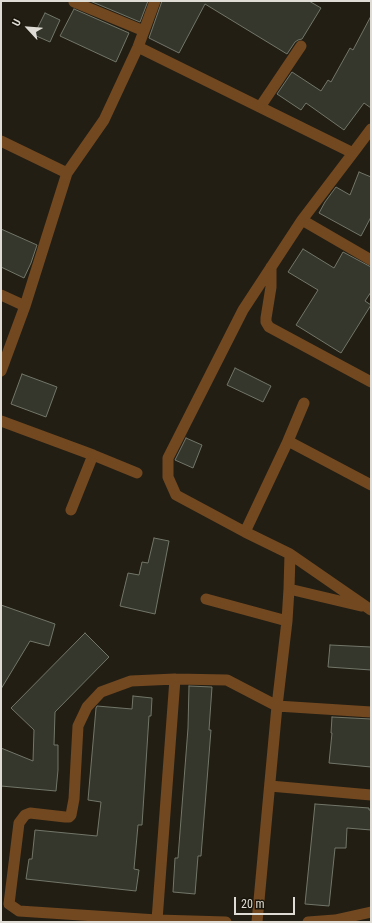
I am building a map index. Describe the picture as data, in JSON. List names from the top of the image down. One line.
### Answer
{"scale_bar":"20 m","north":"top left"}
